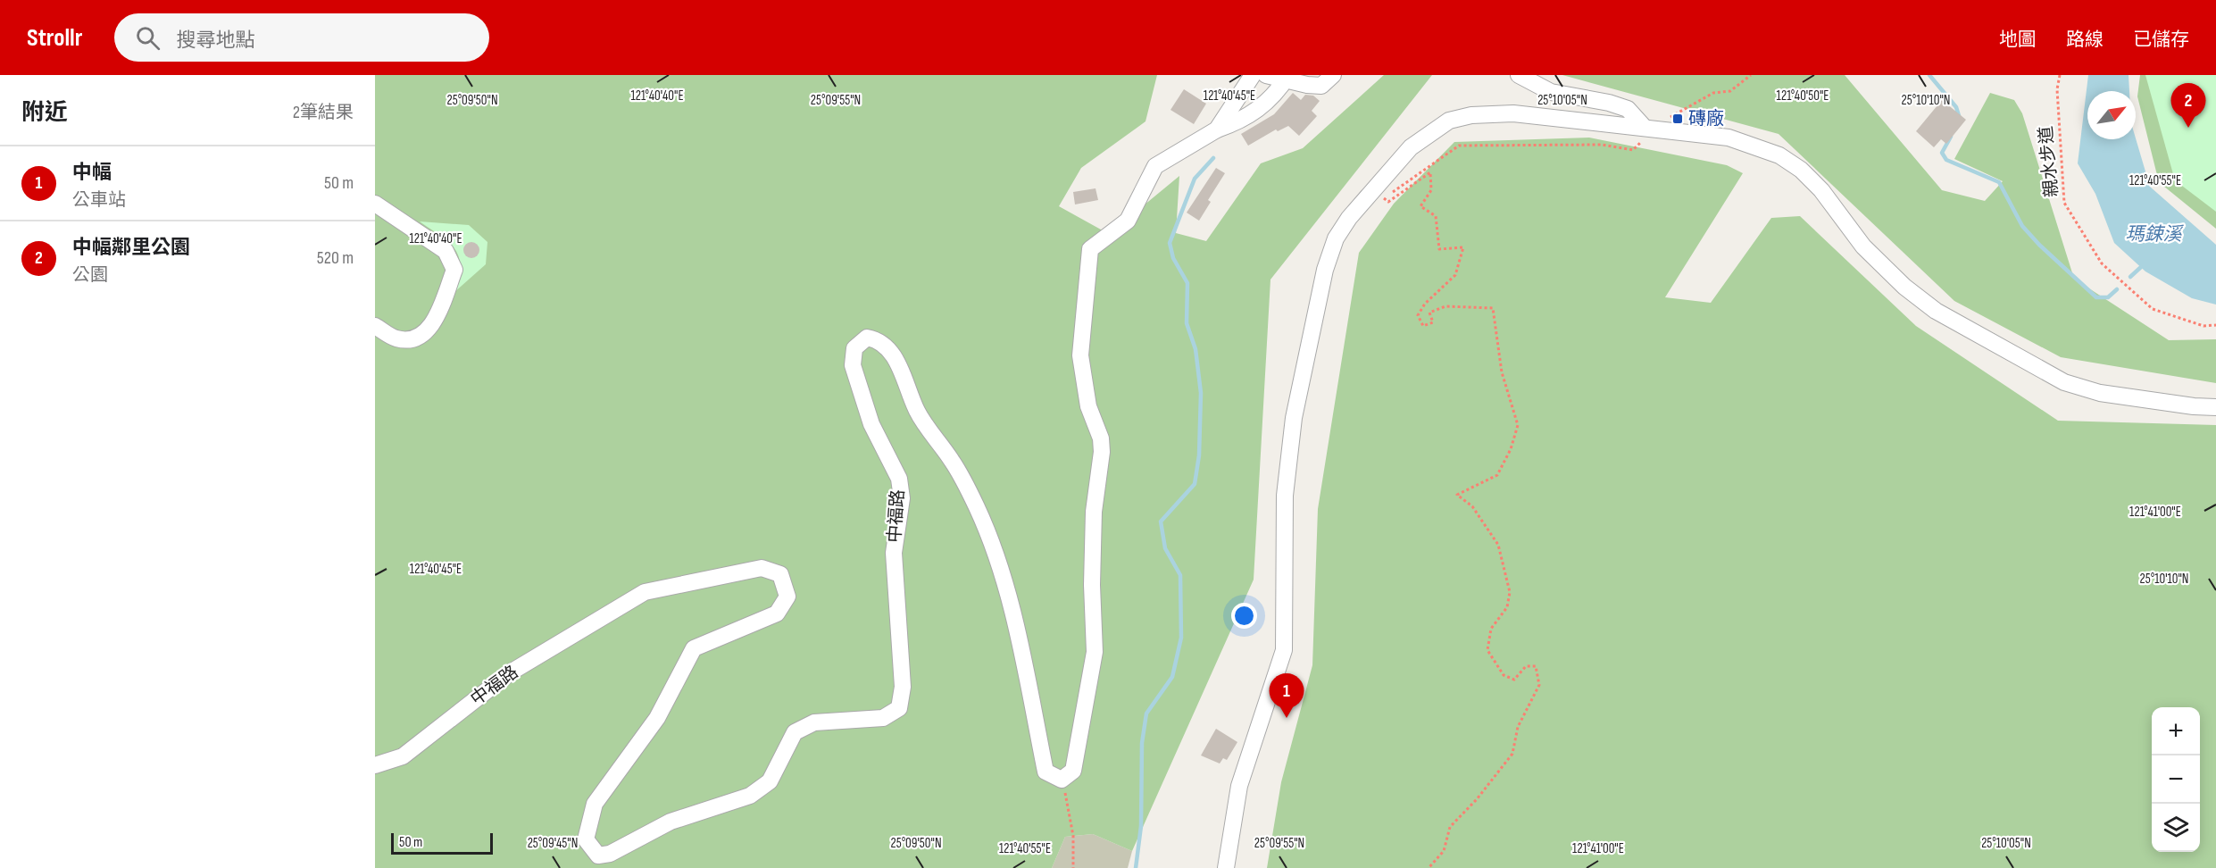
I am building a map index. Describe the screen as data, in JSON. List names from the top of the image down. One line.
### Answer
{"streets":{"street":["中福路"],"path":["親水步道"]},"water":["瑪鋉溪"],"places":{"transit":["磚廠"]},"scale_bar":"50 m","north":"top right","page":{"header":"Strollr","search":"搜尋地點","nav":["地圖","路線","已儲存"],"heading":["附近","2筆結果"],"pins":["2","1"],"list":[{"mark":"1","name":"中幅","note":"公車站","value":"50 m"},{"mark":"2","name":"中幅鄰里公園","note":"公園","value":"520 m"}],"map_buttons":["+","−"],"scale":"50 m"},"coordinates":["121°40'40\"E","121°40'45\"E","121°40'50\"E","25°09'50\"N","25°09'55\"N","25°10'05\"N","25°10'10\"N","121°40'55\"E","121°41'00\"E","25°09'45\"N"]}
